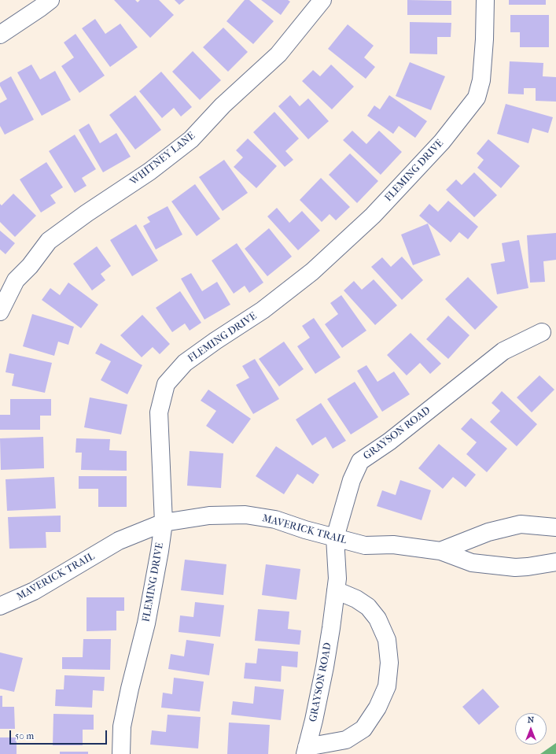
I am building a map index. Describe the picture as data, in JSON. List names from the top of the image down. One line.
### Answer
{"streets":{"street":["WHITNEY LANE","FLEMING DRIVE","GRAYSON ROAD","MAVERICK TRAIL"]},"crossings":[["FLEMING DRIVE","MAVERICK TRAIL"],["GRAYSON ROAD","MAVERICK TRAIL"]],"scale_bar":"50 m","north":"top"}
